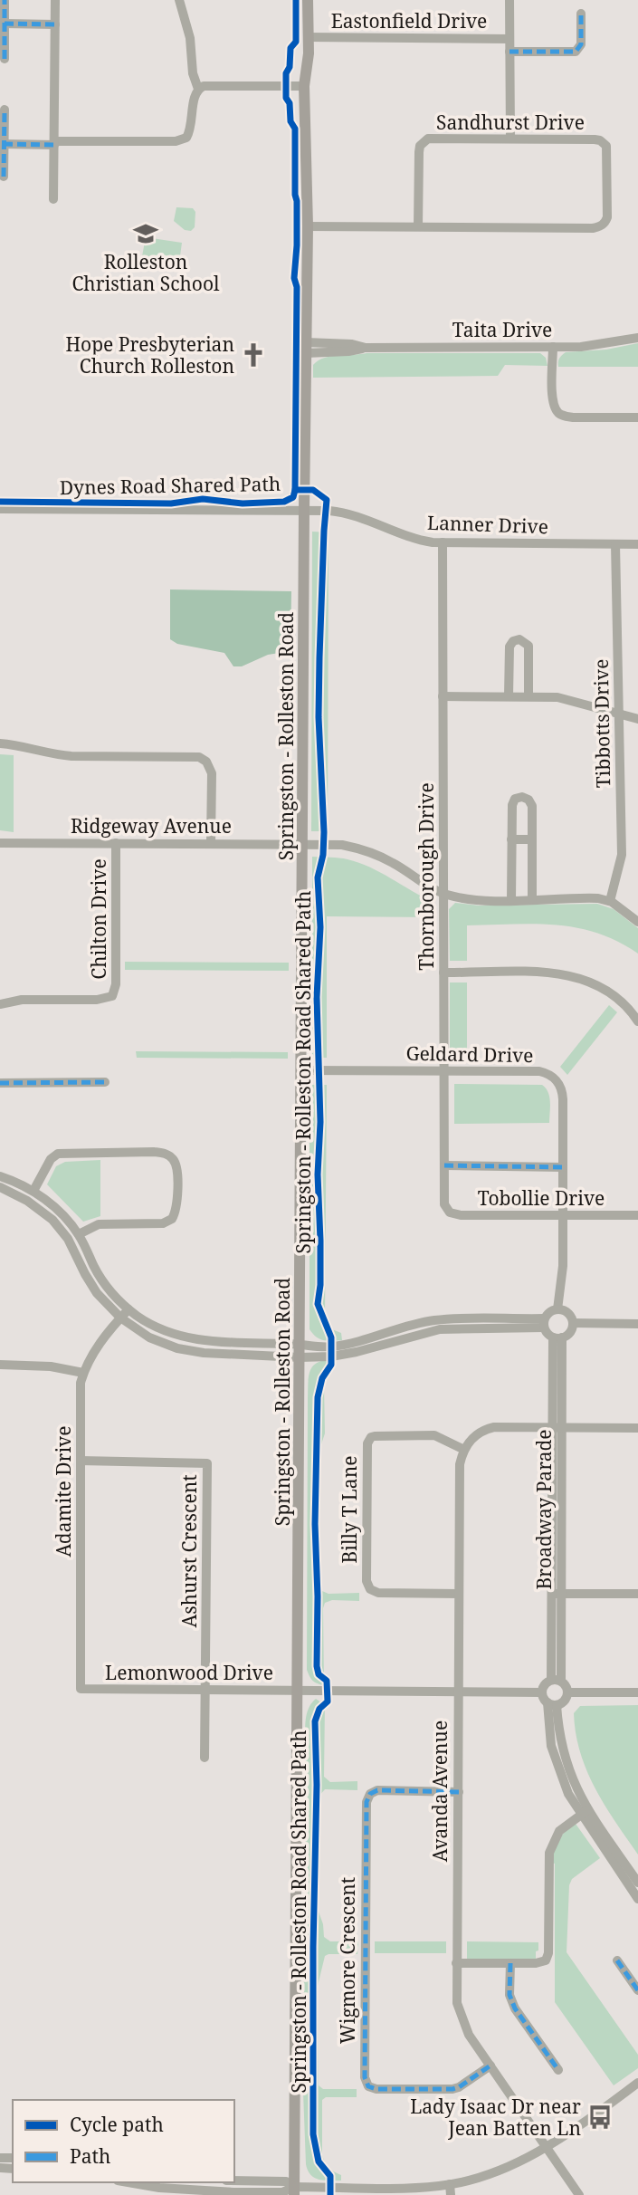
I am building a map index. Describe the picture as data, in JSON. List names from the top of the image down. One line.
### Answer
{"streets":{"main road":["Springston - Rolleston Road"],"street":["Eastonfield Drive","Sandhurst Drive","Taita Drive","Lanner Drive","Tibbotts Drive","Ridgeway Avenue","Thornborough Drive","Chilton Drive","Geldard Drive","Tobollie Drive","Adamite Drive","Billy T Lane","Broadway Parade","Ashurst Crescent","Lemonwood Drive","Avanda Avenue","Wigmore Crescent"],"cycle path":["Dynes Road Shared Path","Springston - Rolleston Road Shared Path"]},"crossings":[["Eastonfield Drive","Springston - Rolleston Road"],["Sandhurst Drive","Springston - Rolleston Road"],["Taita Drive","Springston - Rolleston Road"],["Lanner Drive","Tibbotts Drive"],["Lanner Drive","Springston - Rolleston Road"],["Lanner Drive","Thornborough Drive"],["Tibbotts Drive","Ridgeway Avenue"],["Springston - Rolleston Road","Ridgeway Avenue"],["Springston - Rolleston Road","Geldard Drive"],["Springston - Rolleston Road","Lemonwood Drive"],["Ridgeway Avenue","Thornborough Drive"],["Ridgeway Avenue","Chilton Drive"],["Thornborough Drive","Geldard Drive"],["Thornborough Drive","Tobollie Drive"],["Geldard Drive","Tobollie Drive"],["Geldard Drive","Broadway Parade"],["Adamite Drive","Ashurst Crescent"],["Adamite Drive","Lemonwood Drive"],["Billy T Lane","Avanda Avenue"],["Broadway Parade","Lemonwood Drive"],["Ashurst Crescent","Lemonwood Drive"],["Lemonwood Drive","Avanda Avenue"],["Avanda Avenue","Wigmore Crescent"]],"places":{"school or university":["Rolleston Christian School"],"church":["Hope Presbyterian Church Rolleston"],"bus stop":["Lady Isaac Dr near Jean Batten Ln"]},"legend":["Cycle path","Path"]}
